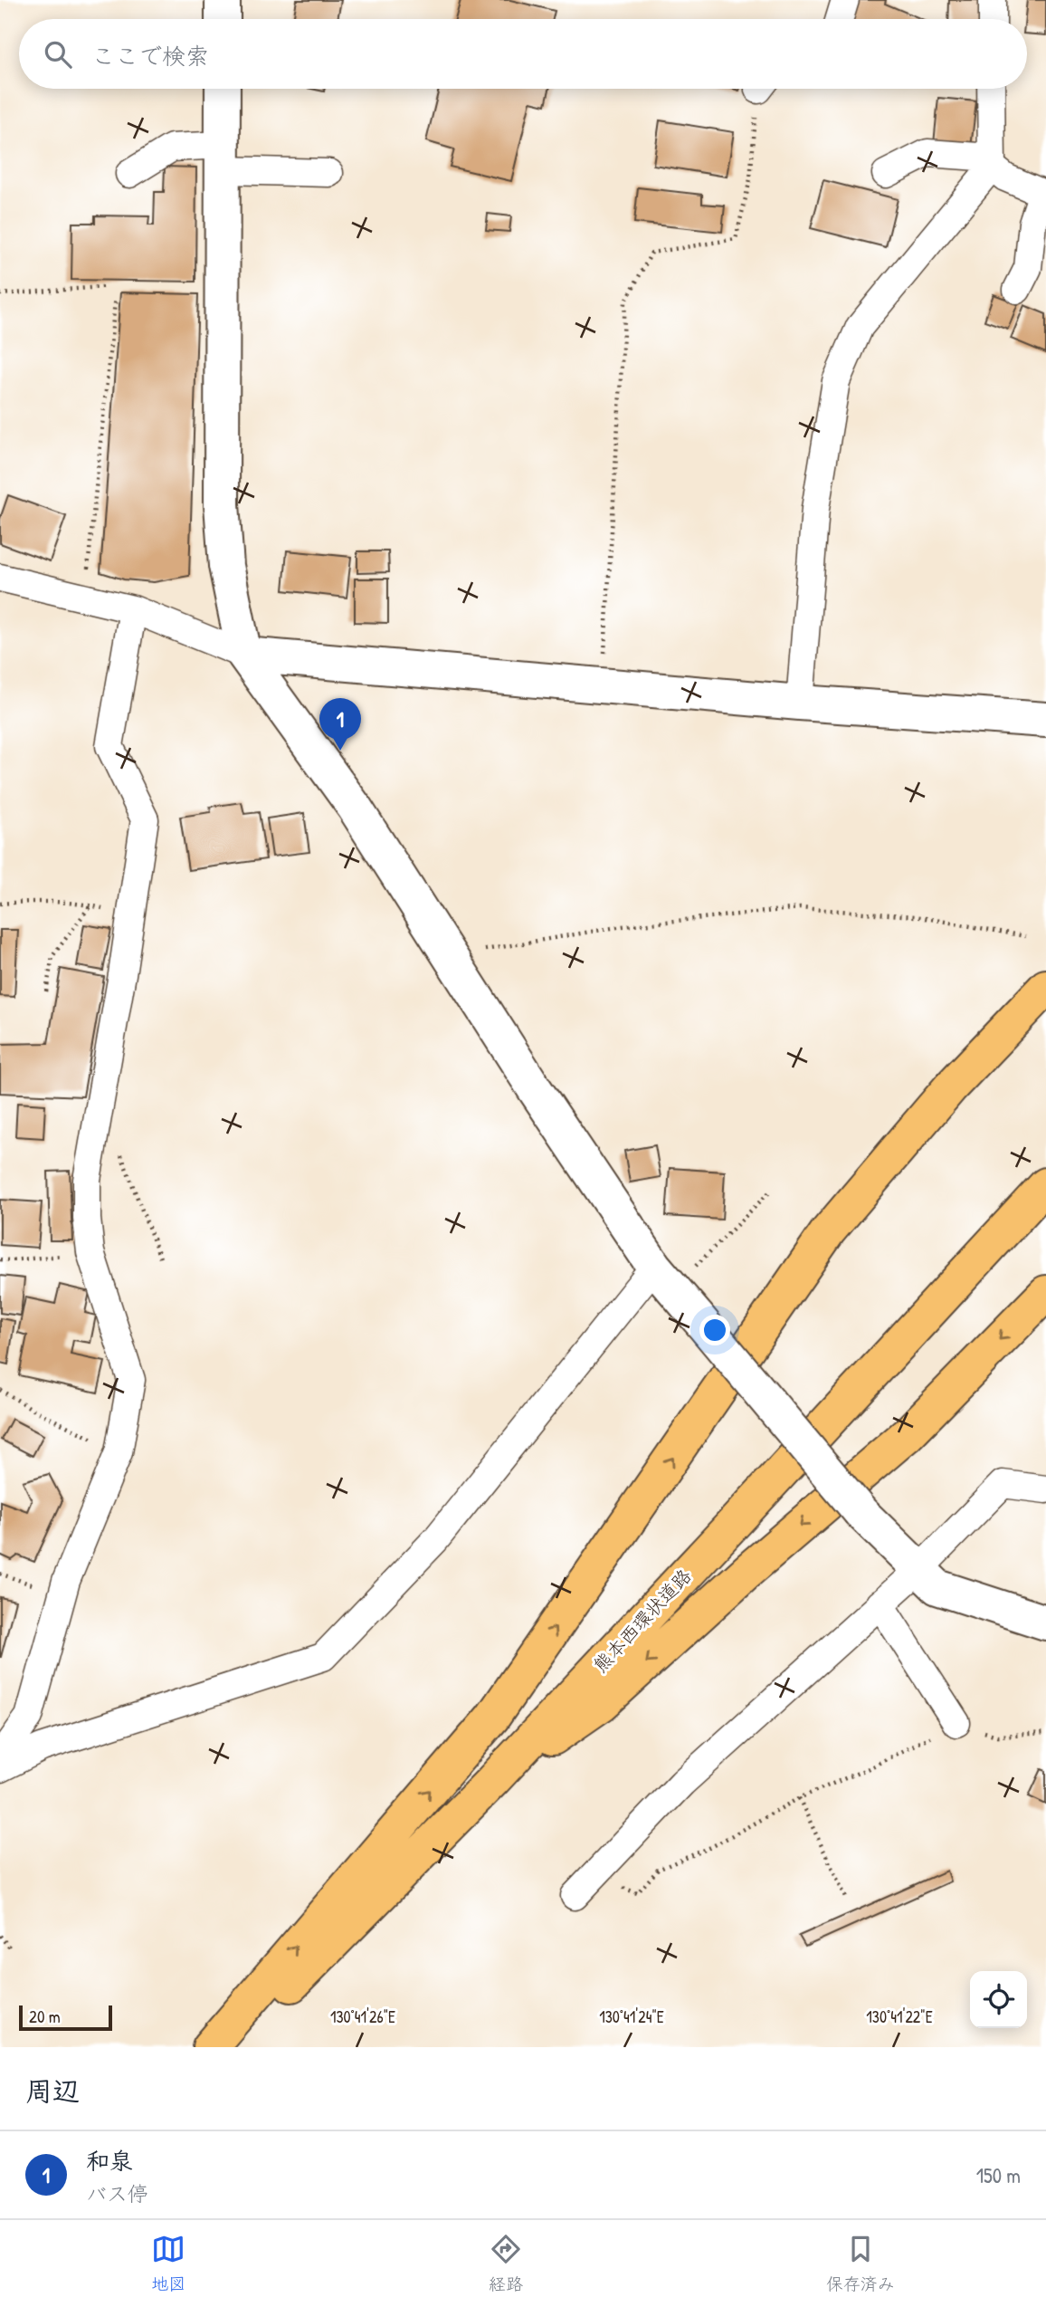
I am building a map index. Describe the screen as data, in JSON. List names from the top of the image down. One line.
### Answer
{"streets":{"highway":["熊本西環状道路"]},"scale_bar":"20 m","page":{"search":"ここで検索","pins":"1","scale":"20 m","heading":"周辺","list":[{"mark":"1","name":"和泉","note":"バス停","value":"150 m"}],"nav":["地図","経路","保存済み"]},"coordinates":["130°41'26\"E","130°41'24\"E","130°41'22\"E"]}
